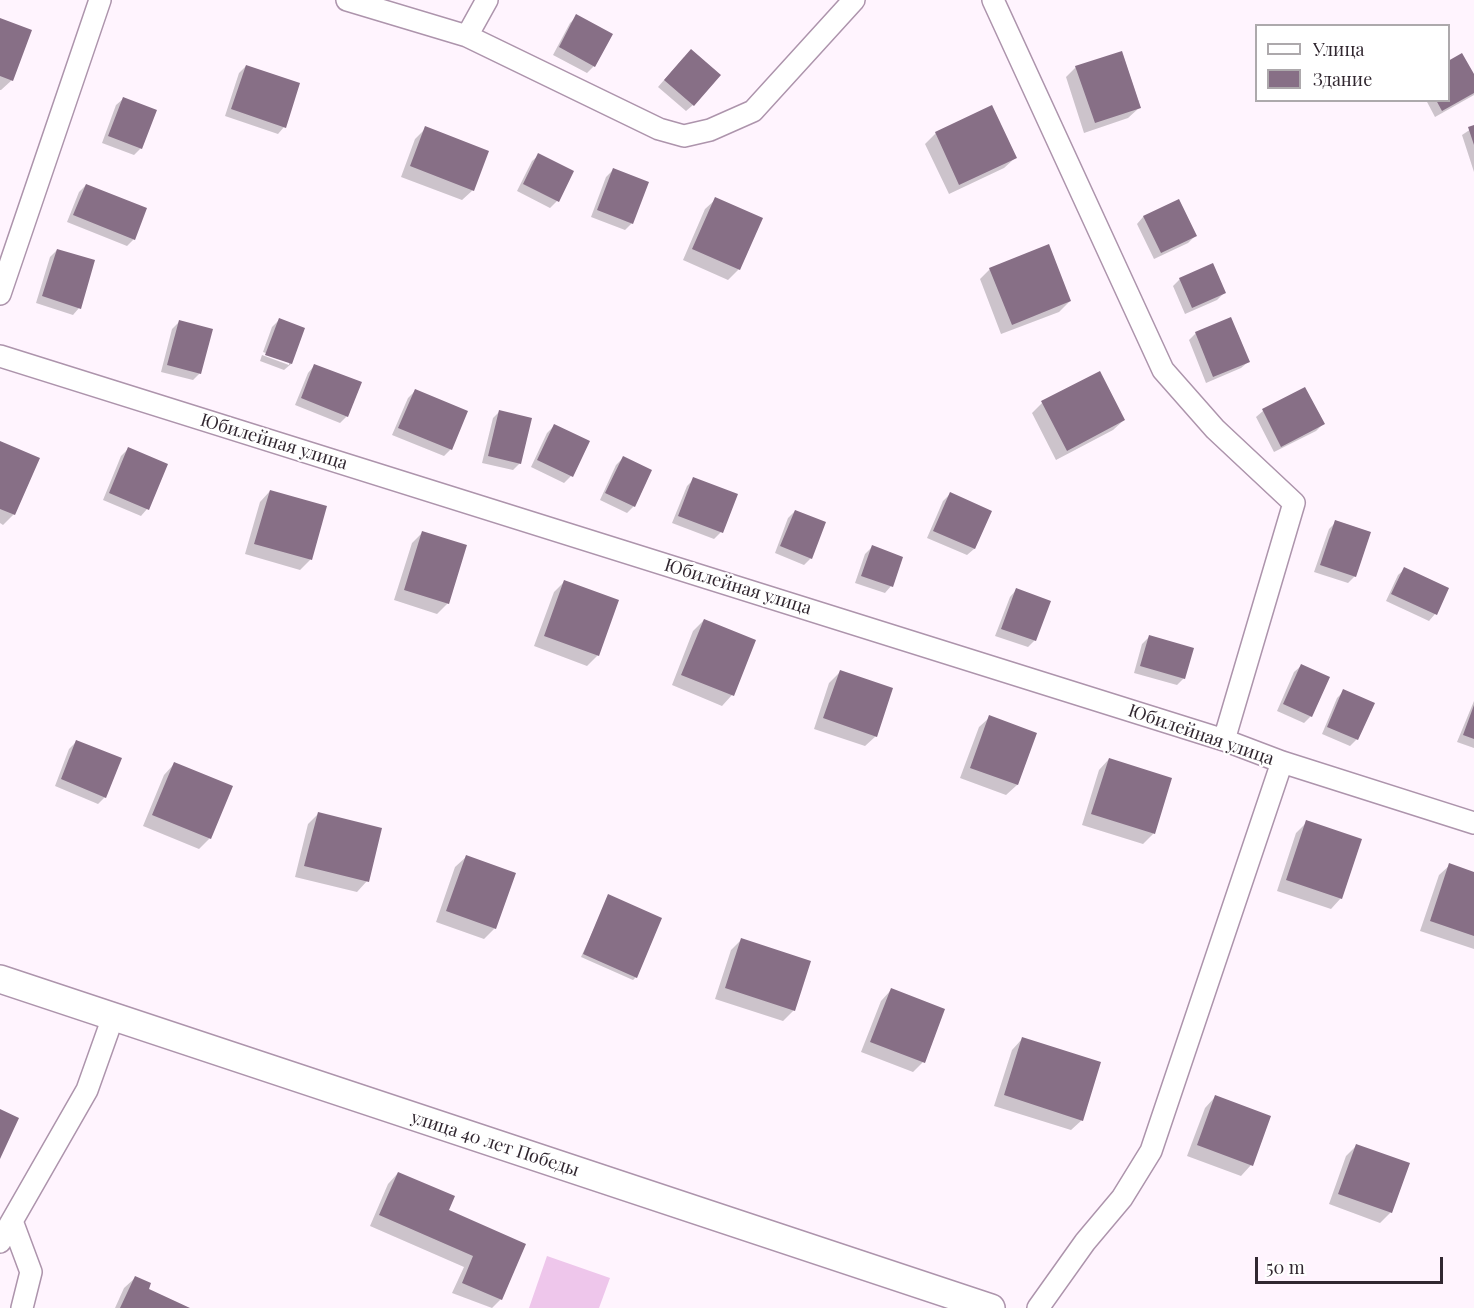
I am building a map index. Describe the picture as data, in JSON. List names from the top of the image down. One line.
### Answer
{"streets":{"street":["Юбилейная улица","улица 40 лет Победы"]},"legend":["Улица","Здание"],"scale_bar":"50 m"}
